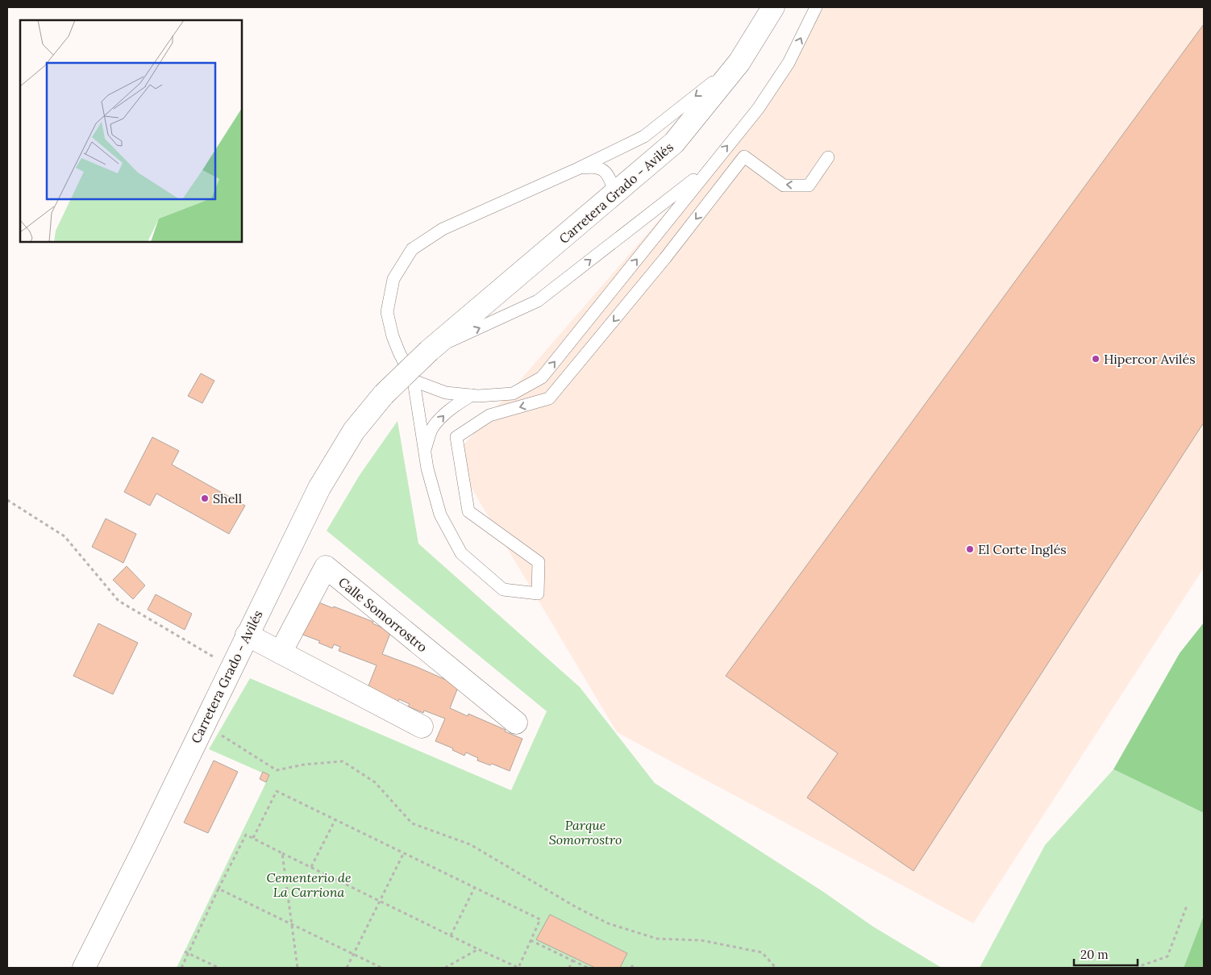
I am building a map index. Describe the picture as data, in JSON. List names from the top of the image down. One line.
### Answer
{"streets":{"main road":["Carretera Grado - Avilés","Calle Somorrostro"]},"parks":["Parque Somorrostro","Cementerio de La Carriona"],"places":["Hipercor Avilés","Shell","El Corte Inglés"],"scale_bar":"20 m"}
